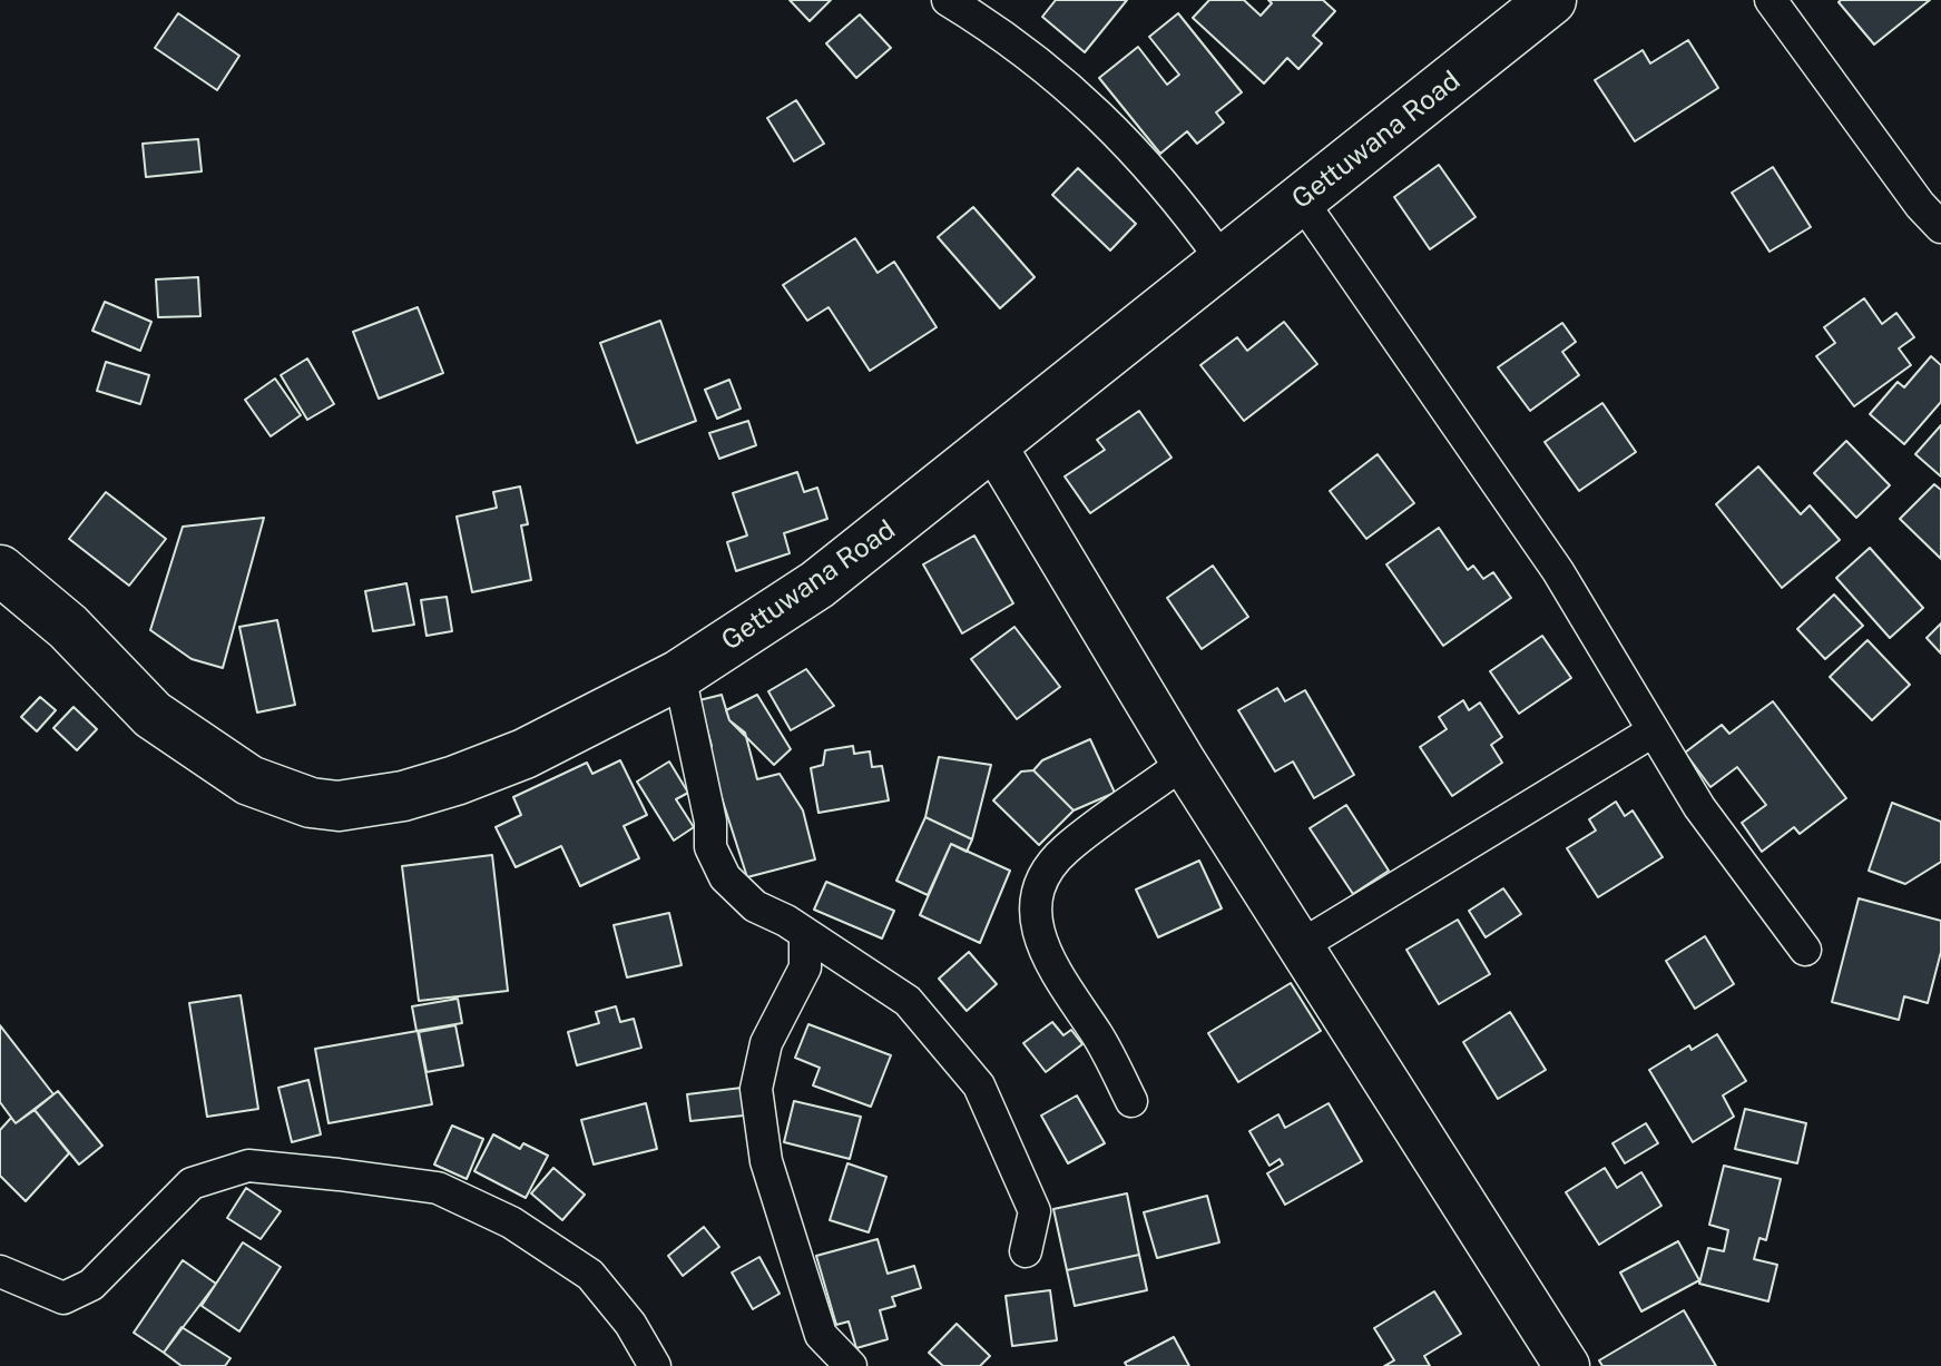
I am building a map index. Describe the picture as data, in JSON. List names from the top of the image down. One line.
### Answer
{"streets":{"main road":["Gettuwana Road"]}}
